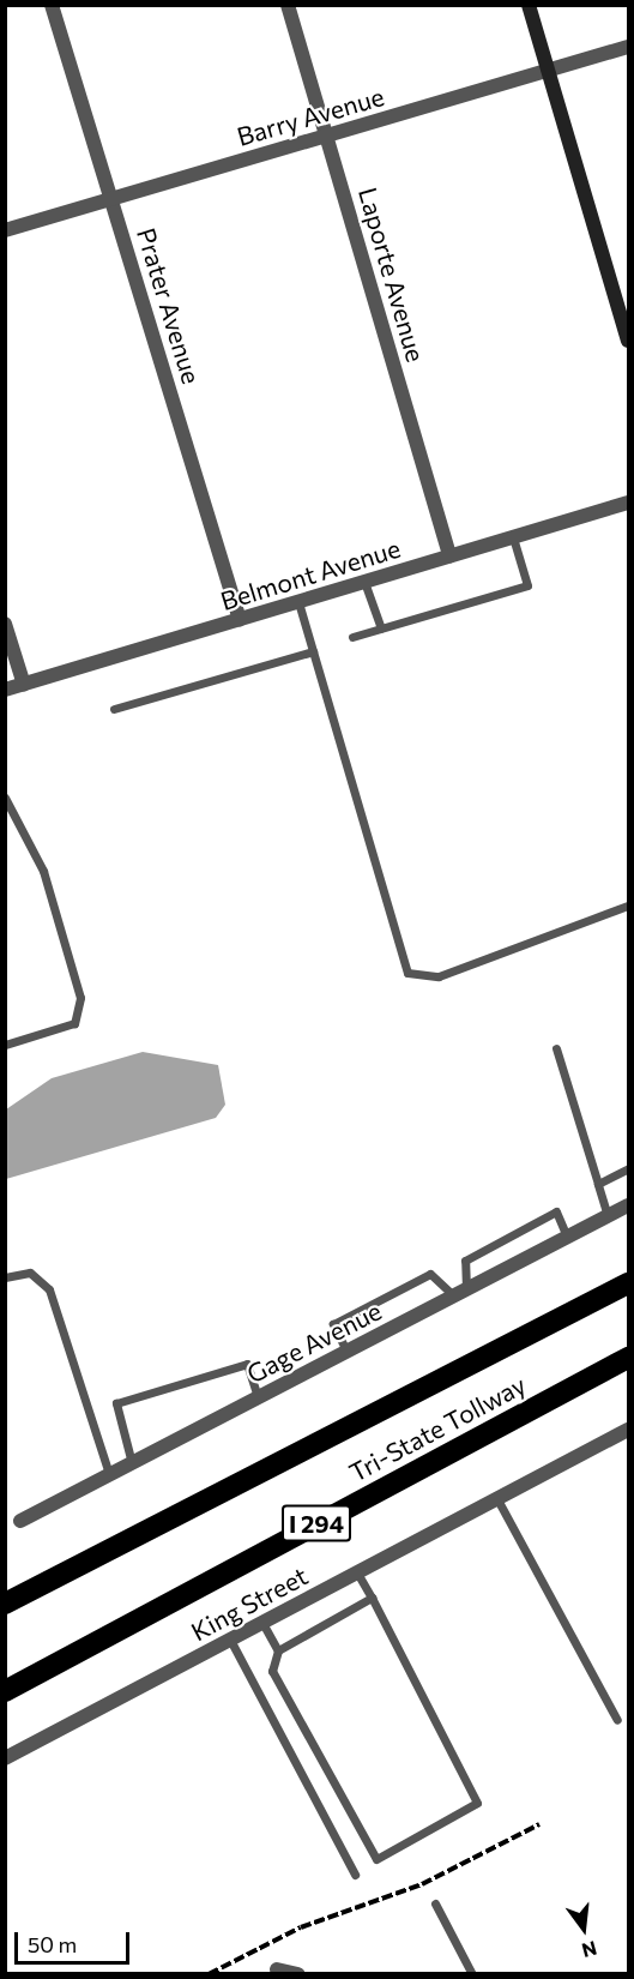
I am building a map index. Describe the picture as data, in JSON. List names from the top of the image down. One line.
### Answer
{"streets":{"highway":["Tri-State Tollway","I 294"],"street":["Barry Avenue","Laporte Avenue","Prater Avenue","Belmont Avenue","Gage Avenue","King Street"]},"crossings":[["Barry Avenue","Laporte Avenue"],["Barry Avenue","Prater Avenue"],["Laporte Avenue","Belmont Avenue"],["Prater Avenue","Belmont Avenue"]],"scale_bar":"50 m","north":"bottom"}
